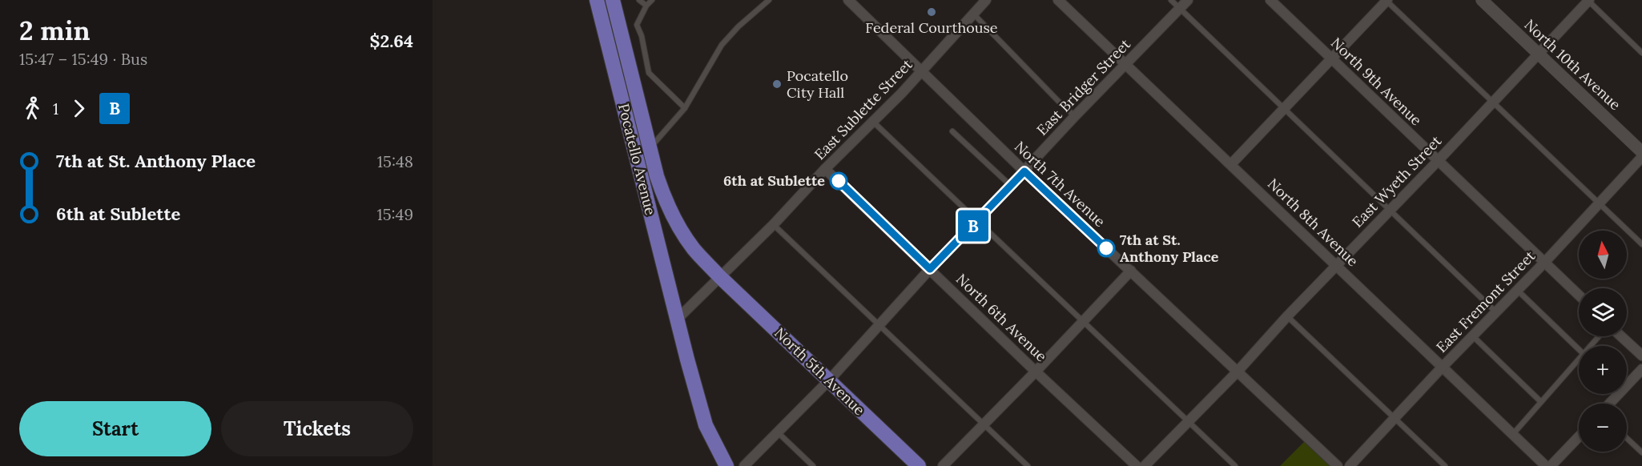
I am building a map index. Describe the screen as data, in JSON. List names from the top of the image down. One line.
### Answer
{"streets":{"main road":["Pocatello Avenue","North 5th Avenue"],"street":["North 10th Avenue","North 9th Avenue","East Bridger Street","East Sublette Street","East Wyeth Street","North 7th Avenue","North 8th Avenue","East Fremont Street","North 6th Avenue"]},"crossings":[["North 10th Avenue","East Wyeth Street"],["North 9th Avenue","East Wyeth Street"],["North 9th Avenue","East Fremont Street"],["East Bridger Street","North 7th Avenue"],["East Bridger Street","North 8th Avenue"],["East Bridger Street","North 6th Avenue"],["East Bridger Street","North 5th Avenue"],["East Sublette Street","Pocatello Avenue"],["East Sublette Street","North 7th Avenue"],["East Sublette Street","North 6th Avenue"],["East Sublette Street","North 5th Avenue"],["Pocatello Avenue","North 5th Avenue"],["East Wyeth Street","North 7th Avenue"],["East Wyeth Street","North 8th Avenue"],["North 8th Avenue","East Fremont Street"]],"places":["Federal Courthouse","Pocatello City Hall","6th at Sublette","7th at St. Anthony Place"],"lines":["bus line B"],"north":"top","page":{"heading":["2 min","15:47 – 15:49 · Bus","$2.64"],"on_map":"B","legs":["1","B"],"list":[{"name":"7th at St. Anthony Place","value":"15:48"},{"name":"6th at Sublette","value":"15:49"}],"map_buttons":["+","−"],"buttons":["Start","Tickets"]}}
